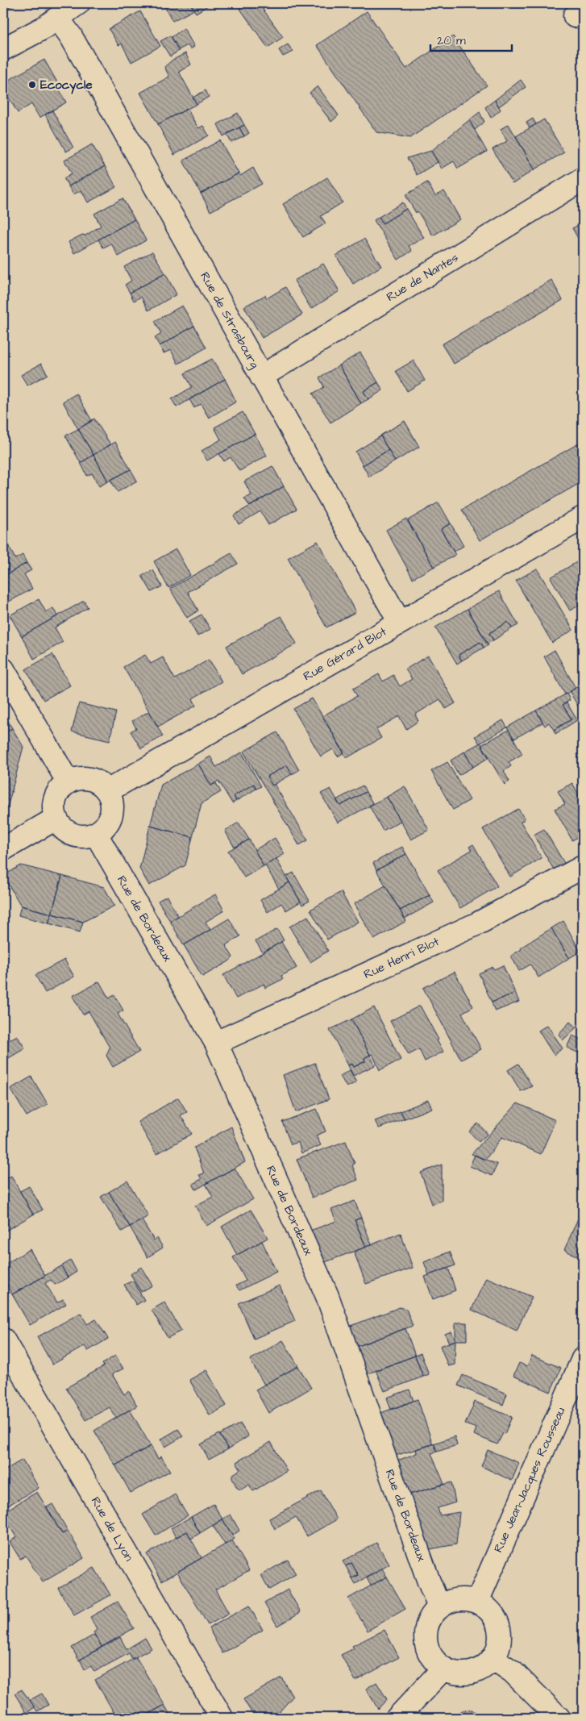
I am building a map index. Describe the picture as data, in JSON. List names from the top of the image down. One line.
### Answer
{"streets":{"street":["Rue de Nantes","Rue de Strasbourg","Rue Gérard Blot","Rue de Bordeaux","Rue Henri Blot","Rue Jean-Jacques Rousseau","Rue de Lyon"]},"crossings":[["Rue de Nantes","Rue de Strasbourg"],["Rue de Strasbourg","Rue Gérard Blot"],["Rue Gérard Blot","Rue de Bordeaux"],["Rue de Bordeaux","Rue Henri Blot"],["Rue de Bordeaux","Rue Jean-Jacques Rousseau"]],"places":["Ecocycle"],"scale_bar":"20 m"}
